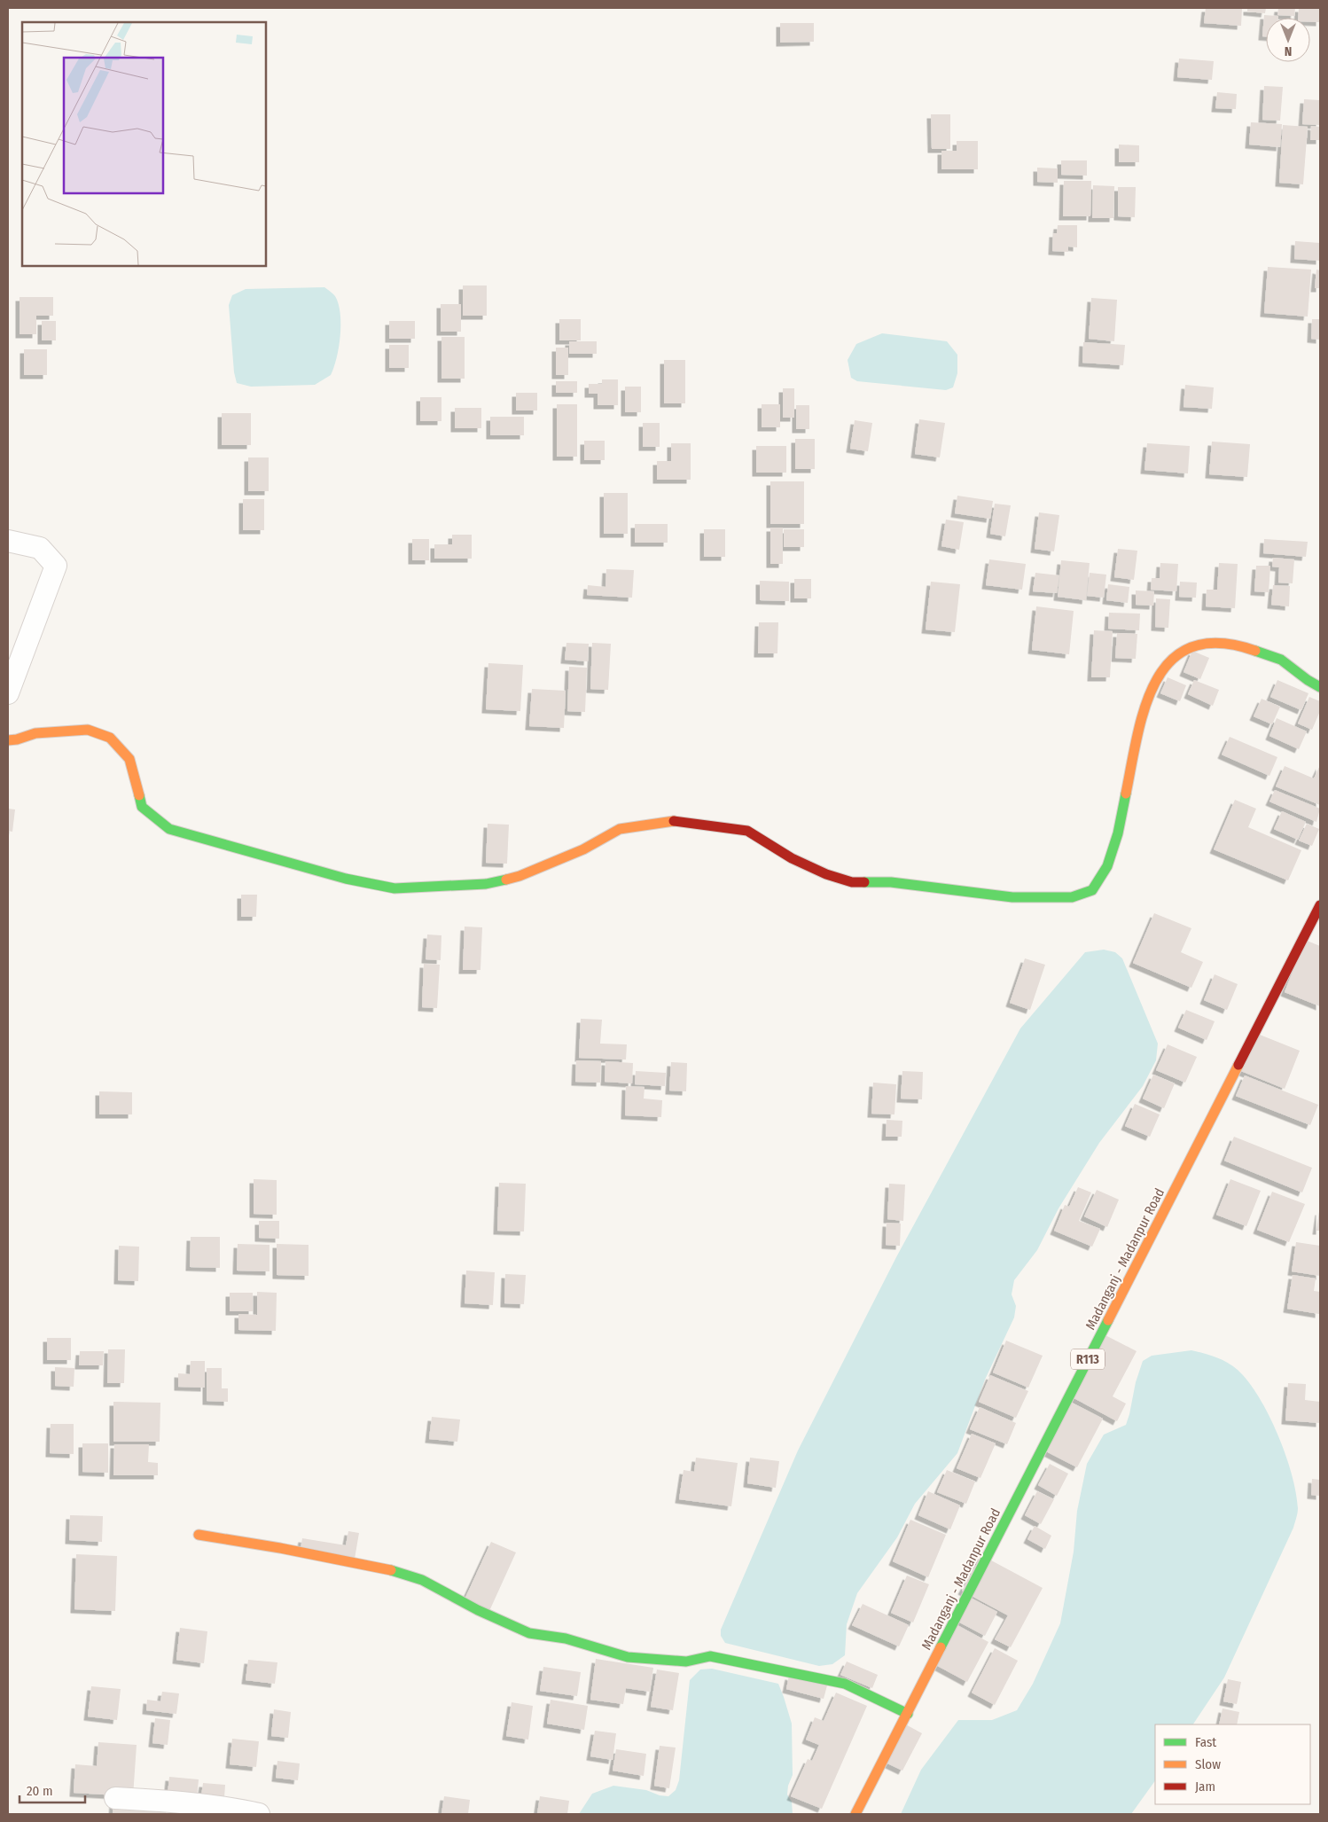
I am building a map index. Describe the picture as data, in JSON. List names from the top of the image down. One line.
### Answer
{"streets":{"street":["Madanganj - Madanpur Road","R113"]},"legend":["Fast","Slow","Jam"],"scale_bar":"20 m","north":"bottom"}
